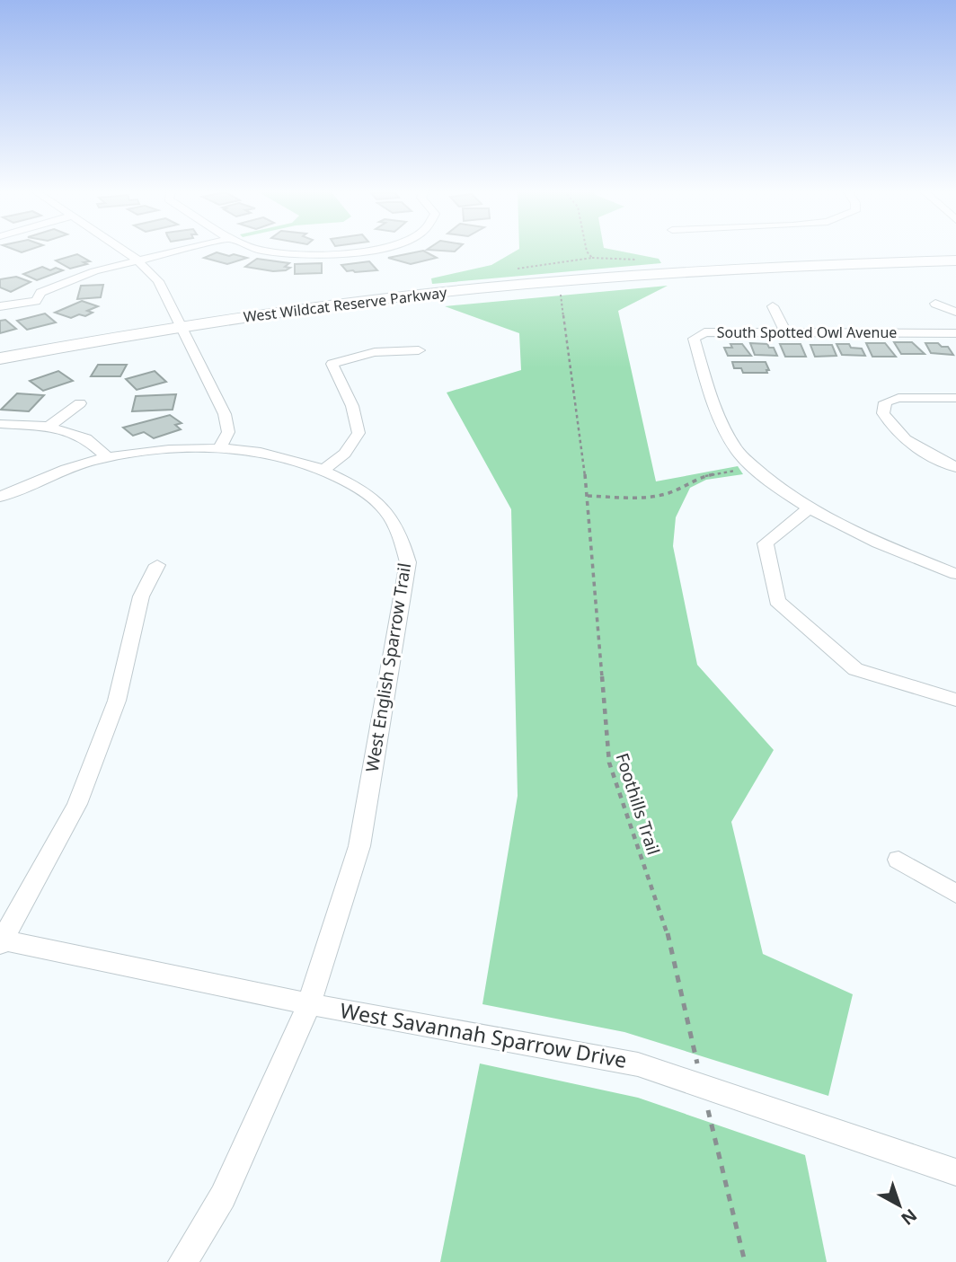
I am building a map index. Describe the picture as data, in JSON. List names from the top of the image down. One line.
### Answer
{"streets":{"main road":["West Wildcat Reserve Parkway"],"street":["South Spotted Owl Avenue","West English Sparrow Trail","West Savannah Sparrow Drive"],"path":["Foothills Trail"]},"crossings":[["West English Sparrow Trail","West Savannah Sparrow Drive"],["Foothills Trail","West Savannah Sparrow Drive"]],"north":"bottom right"}
